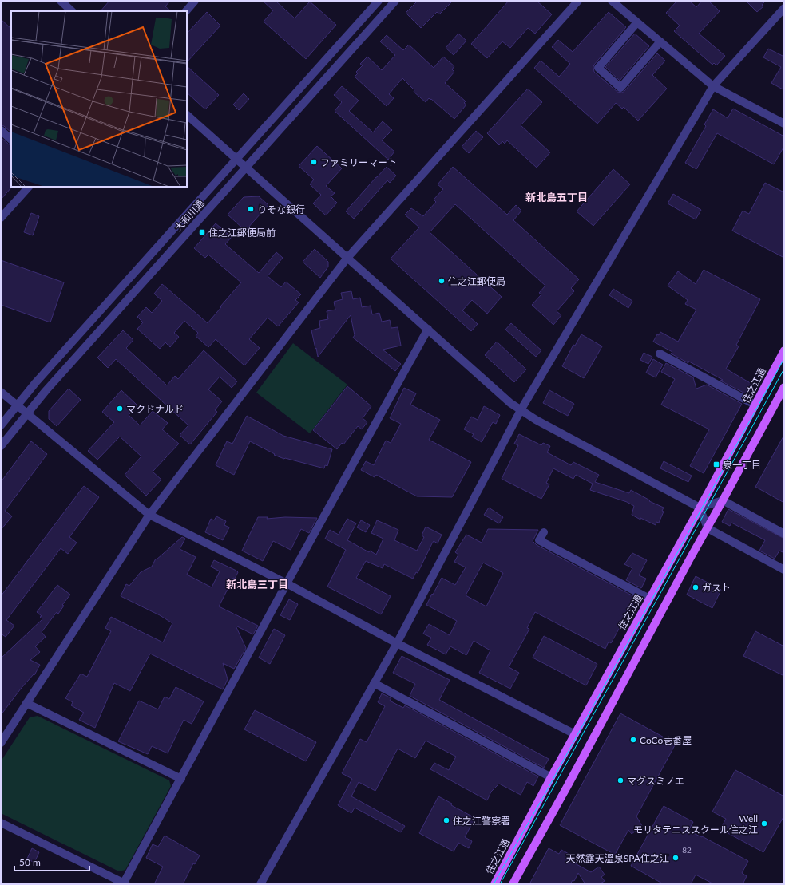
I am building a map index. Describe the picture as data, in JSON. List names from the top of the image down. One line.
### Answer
{"streets":{"main road":["住之江通"],"street":["大和川通"]},"districts":["新北島五丁目","新北島三丁目"],"places":{"other":["ファミリーマート","りそな銀行","住之江郵便局","マクドナルド","ガスト","CoCo壱番屋","マグスミノエ","住之江警察署","Well モリタテニススクール住之江","天然露天溫泉SPA住之江"],"transit":["住之江郵便局前","泉一丁目"]},"house_numbers":["82"],"scale_bar":"50 m"}
